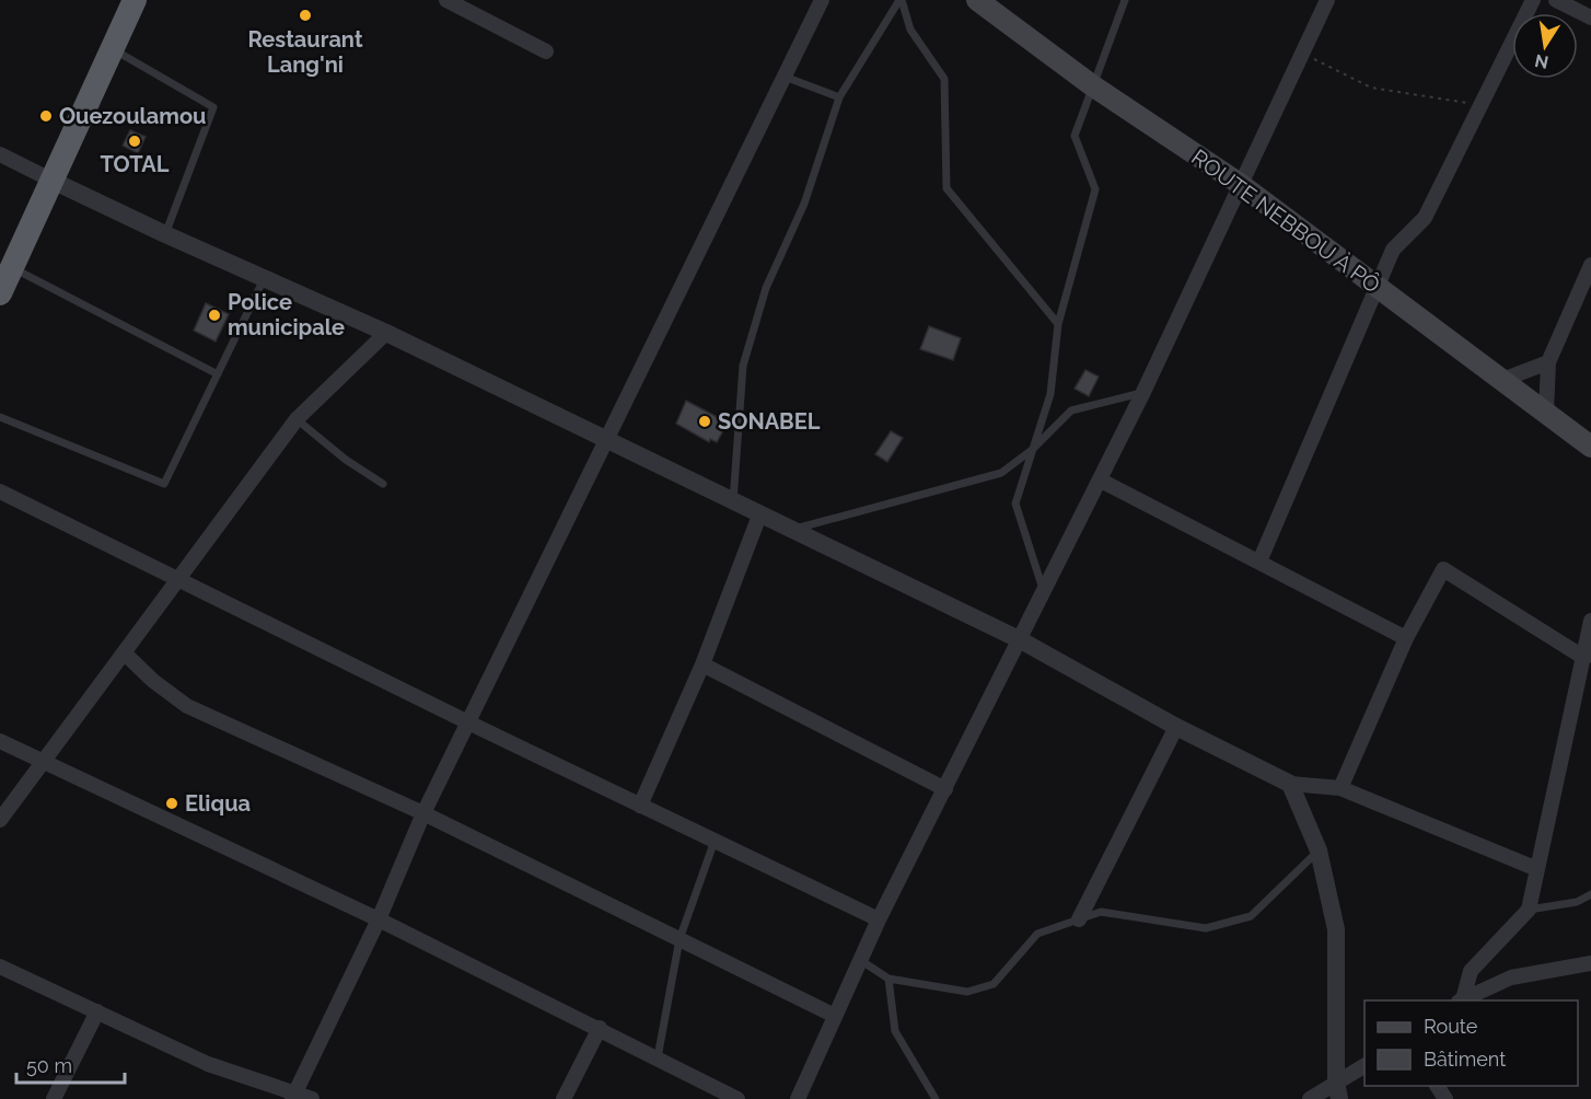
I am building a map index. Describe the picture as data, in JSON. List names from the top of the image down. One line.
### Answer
{"streets":{"main road":["ROUTE NEBBOU À PÔ"]},"places":["Restaurant Lang'ni","Ouezoulamou","TOTAL","Police municipale","SONABEL","Eliqua"],"legend":["Route","Bâtiment"],"scale_bar":"50 m","north":"bottom"}
